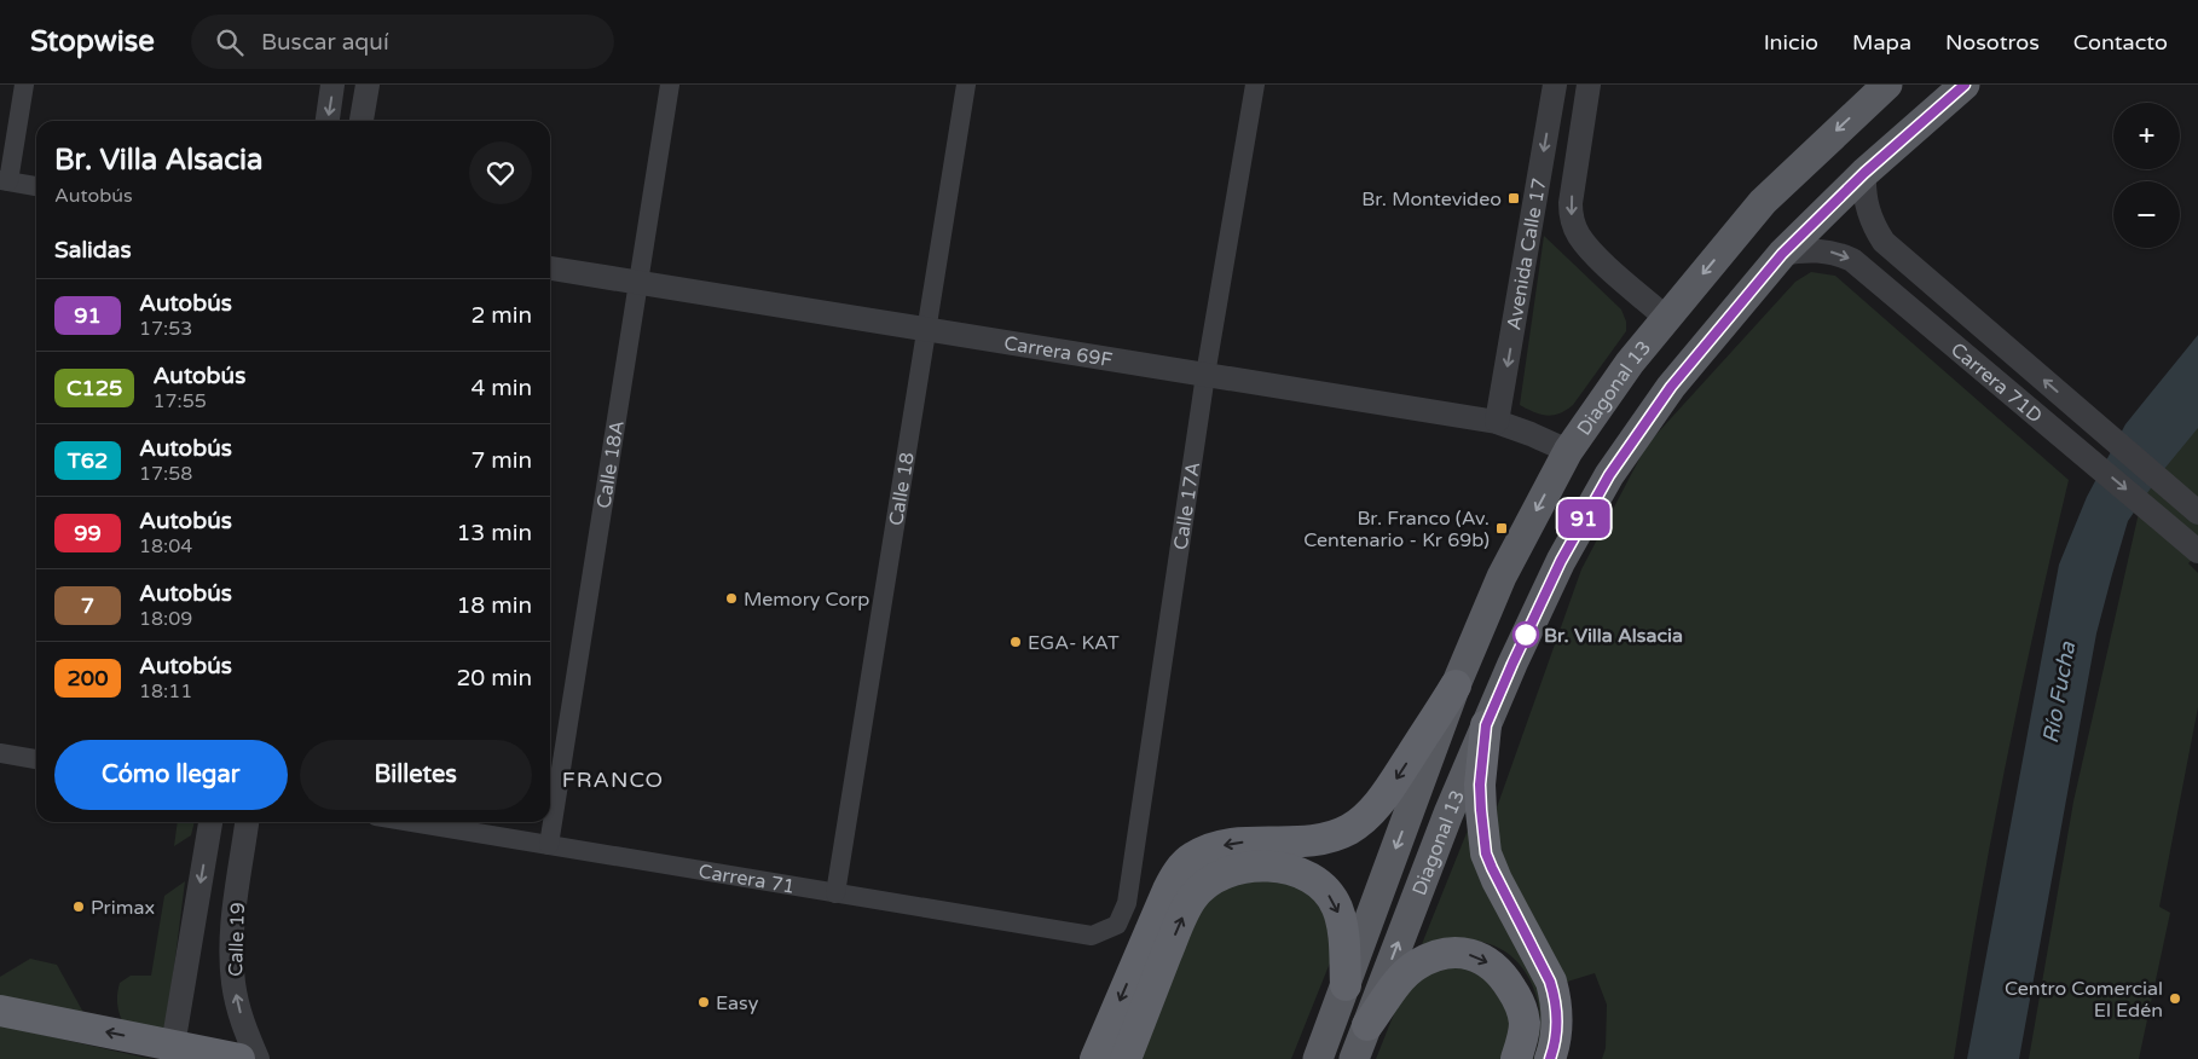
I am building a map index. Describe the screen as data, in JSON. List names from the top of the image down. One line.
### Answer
{"streets":{"main road":["Diagonal 13"],"street":["Avenida Calle 17","Carrera 69F","Carrera 71D","Calle 18A","Calle 18","Calle 17A","Carrera 71","Calle 19"]},"crossings":[["Avenida Calle 17","Carrera 69F"],["Avenida Calle 17","Diagonal 13"],["Carrera 69F","Diagonal 13"],["Carrera 69F","Calle 18A"],["Carrera 69F","Calle 18"],["Carrera 69F","Calle 17A"],["Carrera 71D","Diagonal 13"],["Calle 18A","Carrera 71"],["Calle 18","Carrera 71"],["Calle 17A","Carrera 71"]],"one_way":["Avenida Calle 17"],"districts":["FRANCO"],"water":["Río Fucha"],"places":{"transit":["Br. Montevideo","Br. Franco (Av. Centenario - Kr 69b)"],"other":["Memory Corp","Br. Villa Alsacia","EGA- KAT","Primax","Centro Comercial El Edén","Easy"]},"lines":["bus line 91"],"page":{"header":"Stopwise","search":"Buscar aquí","nav":["Inicio","Mapa","Nosotros","Contacto"],"on_map":"91","map_buttons":["+","−"],"heading":[["Br. Villa Alsacia","Autobús"],"Salidas"],"list":[{"mark":"91","name":"Autobús","note":"17:53","value":"2 min"},{"mark":"C125","name":"Autobús","note":"17:55","value":"4 min"},{"mark":"T62","name":"Autobús","note":"17:58","value":"7 min"},{"mark":"99","name":"Autobús","note":"18:04","value":"13 min"},{"mark":"7","name":"Autobús","note":"18:09","value":"18 min"},{"mark":"200","name":"Autobús","note":"18:11","value":"20 min"}],"buttons":["Cómo llegar","Billetes"]}}
